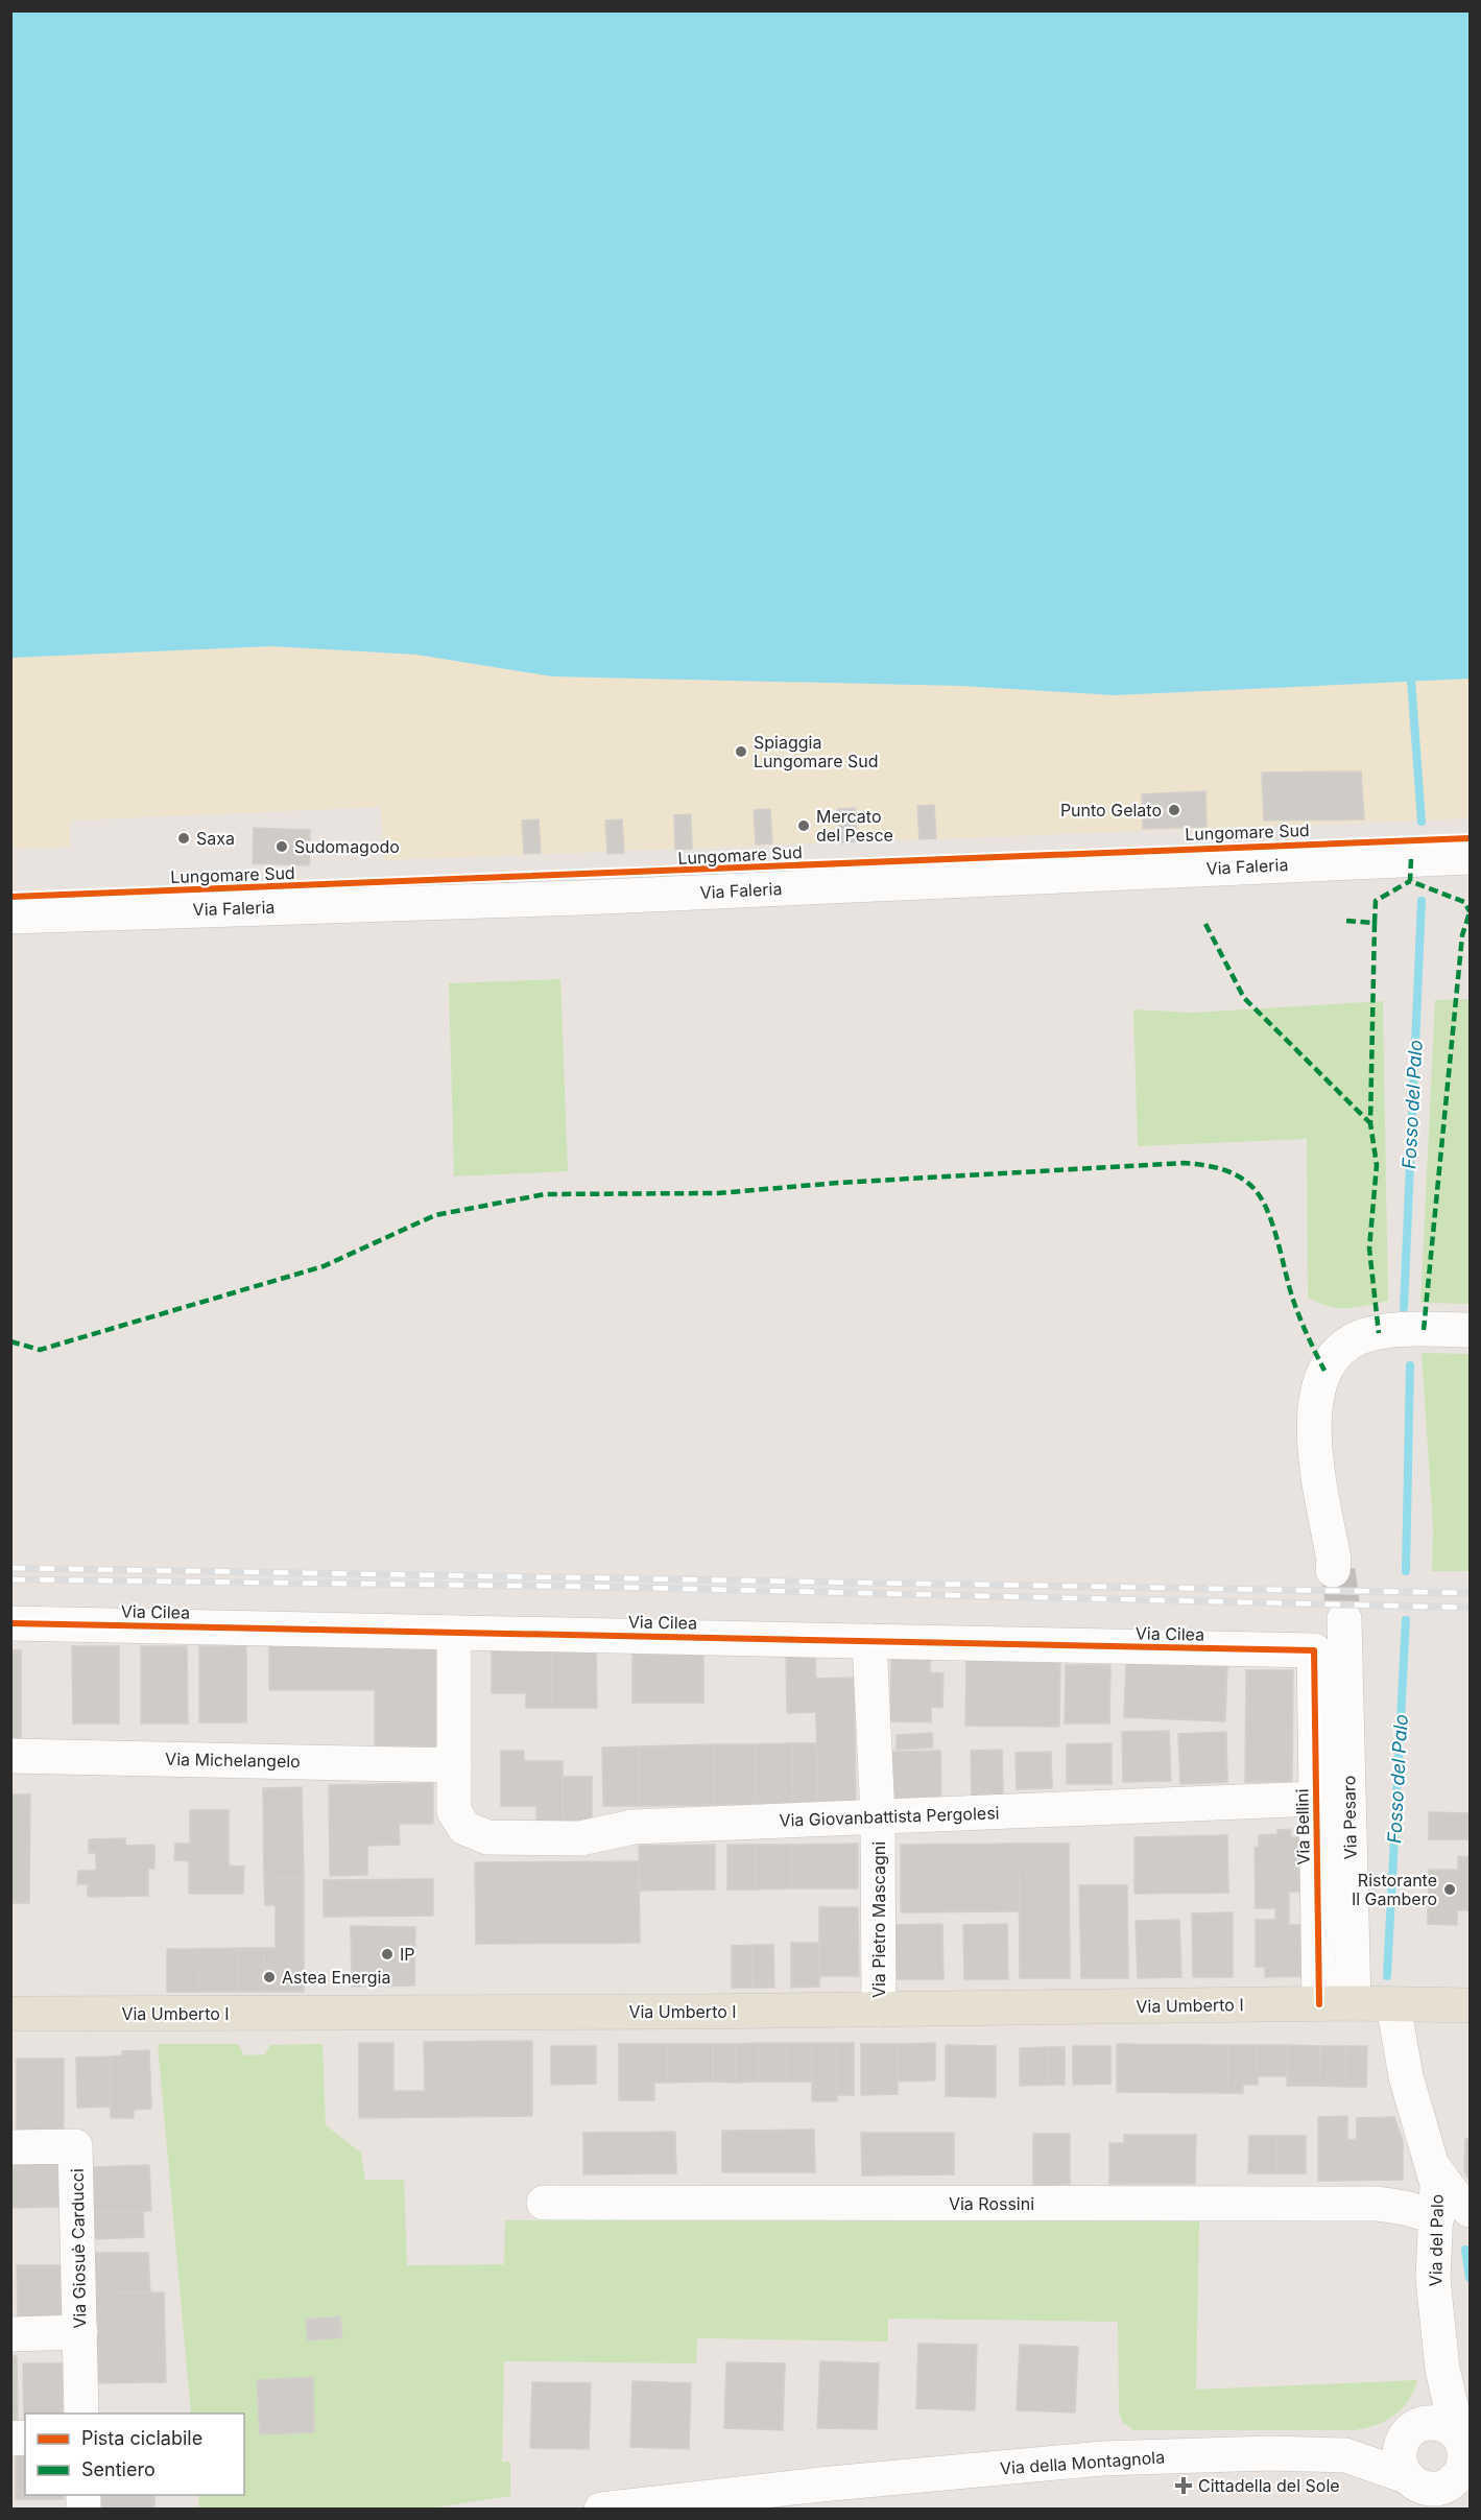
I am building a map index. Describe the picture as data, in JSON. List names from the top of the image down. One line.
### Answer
{"streets":{"main road":["Via Umberto I"],"street":["Via Faleria","Via Cilea","Via Michelangelo","Via Giovanbattista Pergolesi","Via Pesaro","Via Bellini","Via Pietro Mascagni","Via Rossini","Via del Palo","Via Giosuè Carducci","Via della Montagnola"],"cycle path":["Lungomare Sud"]},"crossings":[["Via Cilea","Via Bellini"],["Via Cilea","Via Pietro Mascagni"],["Via Michelangelo","Via Giovanbattista Pergolesi"],["Via Giovanbattista Pergolesi","Via Bellini"],["Via Giovanbattista Pergolesi","Via Pietro Mascagni"],["Via Pesaro","Via Umberto I"],["Via Bellini","Via Umberto I"],["Via Pietro Mascagni","Via Umberto I"],["Via Umberto I","Via del Palo"],["Via Rossini","Via del Palo"],["Via del Palo","Via della Montagnola"]],"water":["Fosso del Palo"],"places":{"other":["Spiaggia Lungomare Sud","Punto Gelato","Mercato del Pesce","Saxa","Sudomagodo","Ristorante Il Gambero","IP","Astea Energia"],"health":["Cittadella del Sole"]},"legend":["Pista ciclabile","Sentiero"]}
